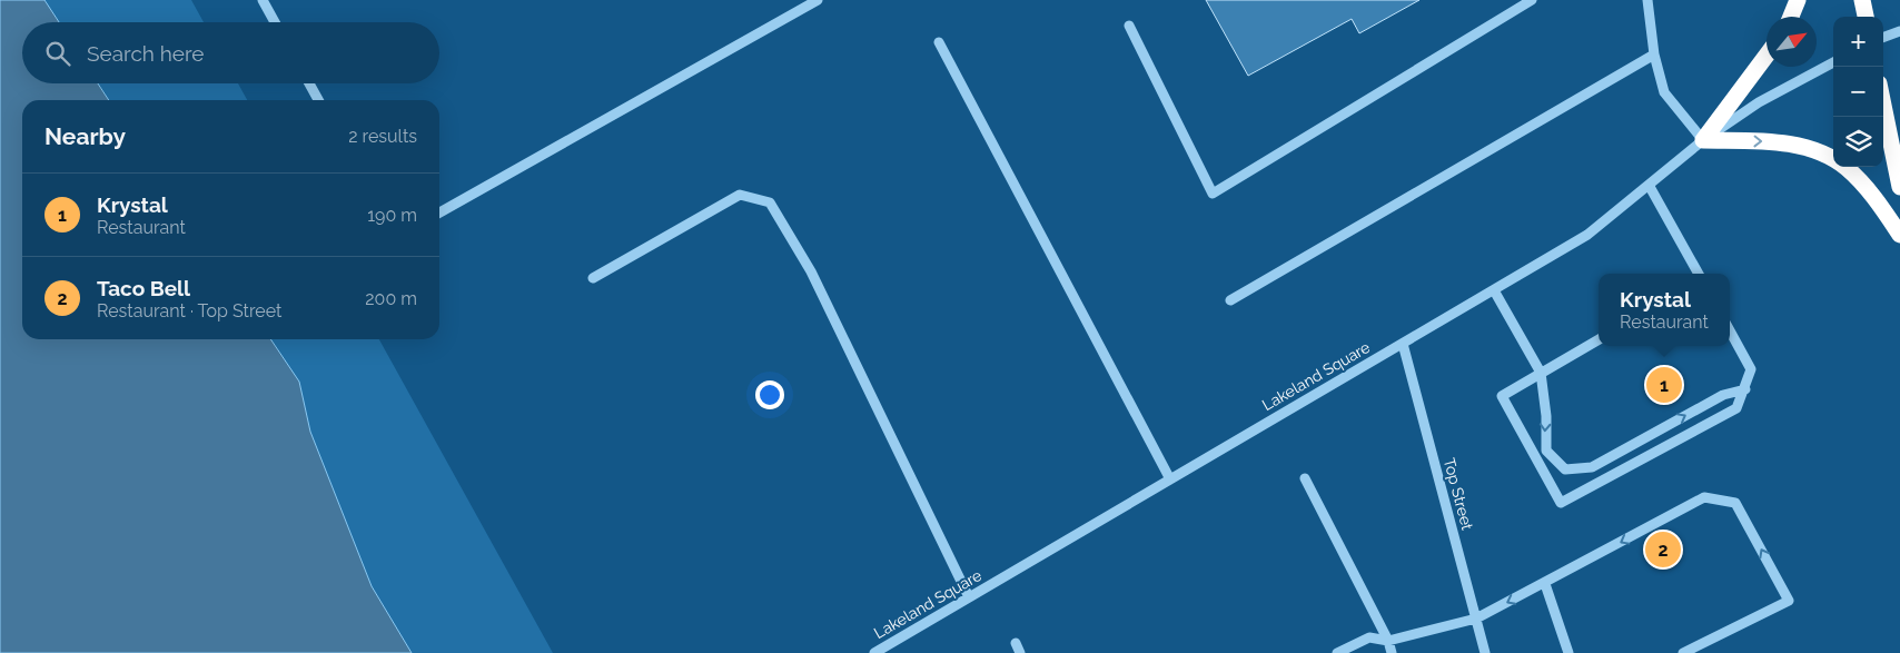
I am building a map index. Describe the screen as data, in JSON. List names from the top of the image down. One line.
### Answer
{"streets":{"street":["Lakeland Square","Top Street"]},"crossings":[["Lakeland Square","Top Street"]],"north":"top right","page":{"map_buttons":["+","−"],"search":"Search here","heading":["Nearby","2 results"],"list":[{"mark":"1","name":"Krystal","note":"Restaurant","value":"190 m"},{"mark":"2","name":"Taco Bell","note":"Restaurant · Top Street","value":"200 m"}],"popup":["Krystal","Restaurant"],"pins":["1","2"]}}
